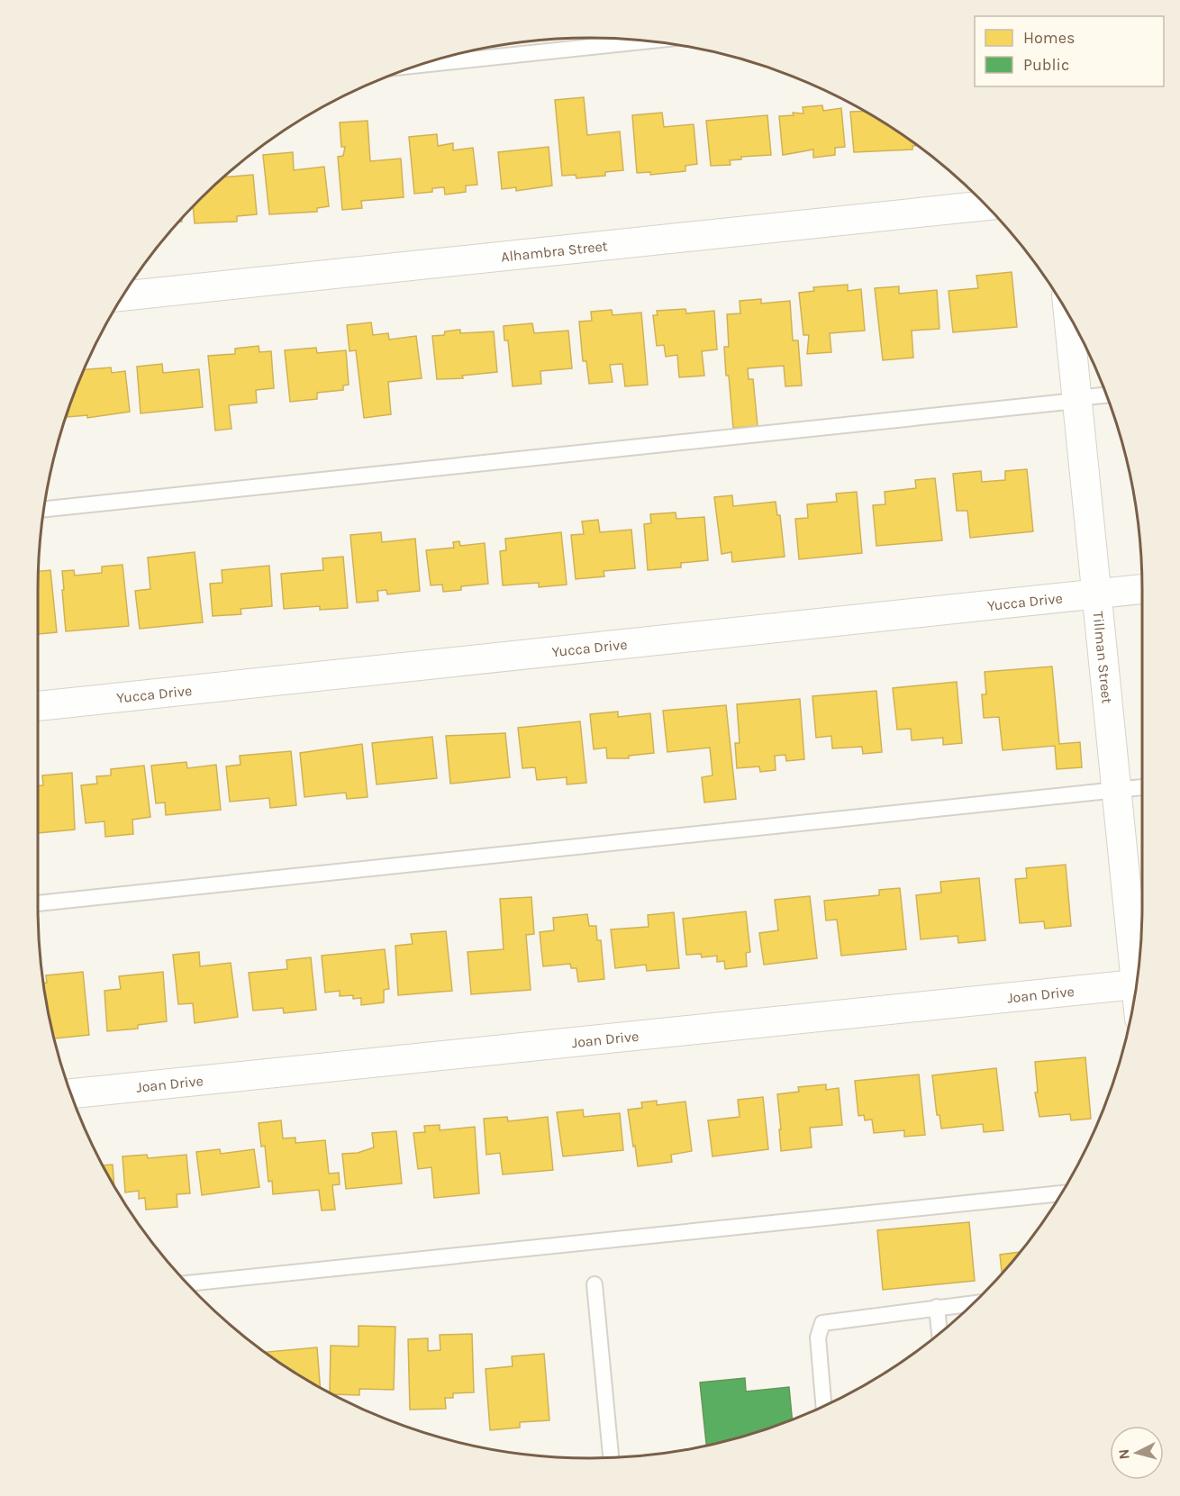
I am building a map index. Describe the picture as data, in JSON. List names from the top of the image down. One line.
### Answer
{"streets":{"street":["Alhambra Street","Yucca Drive","Tillman Street","Joan Drive"]},"crossings":[["Yucca Drive","Tillman Street"]],"legend":["Homes","Public"],"north":"left"}
